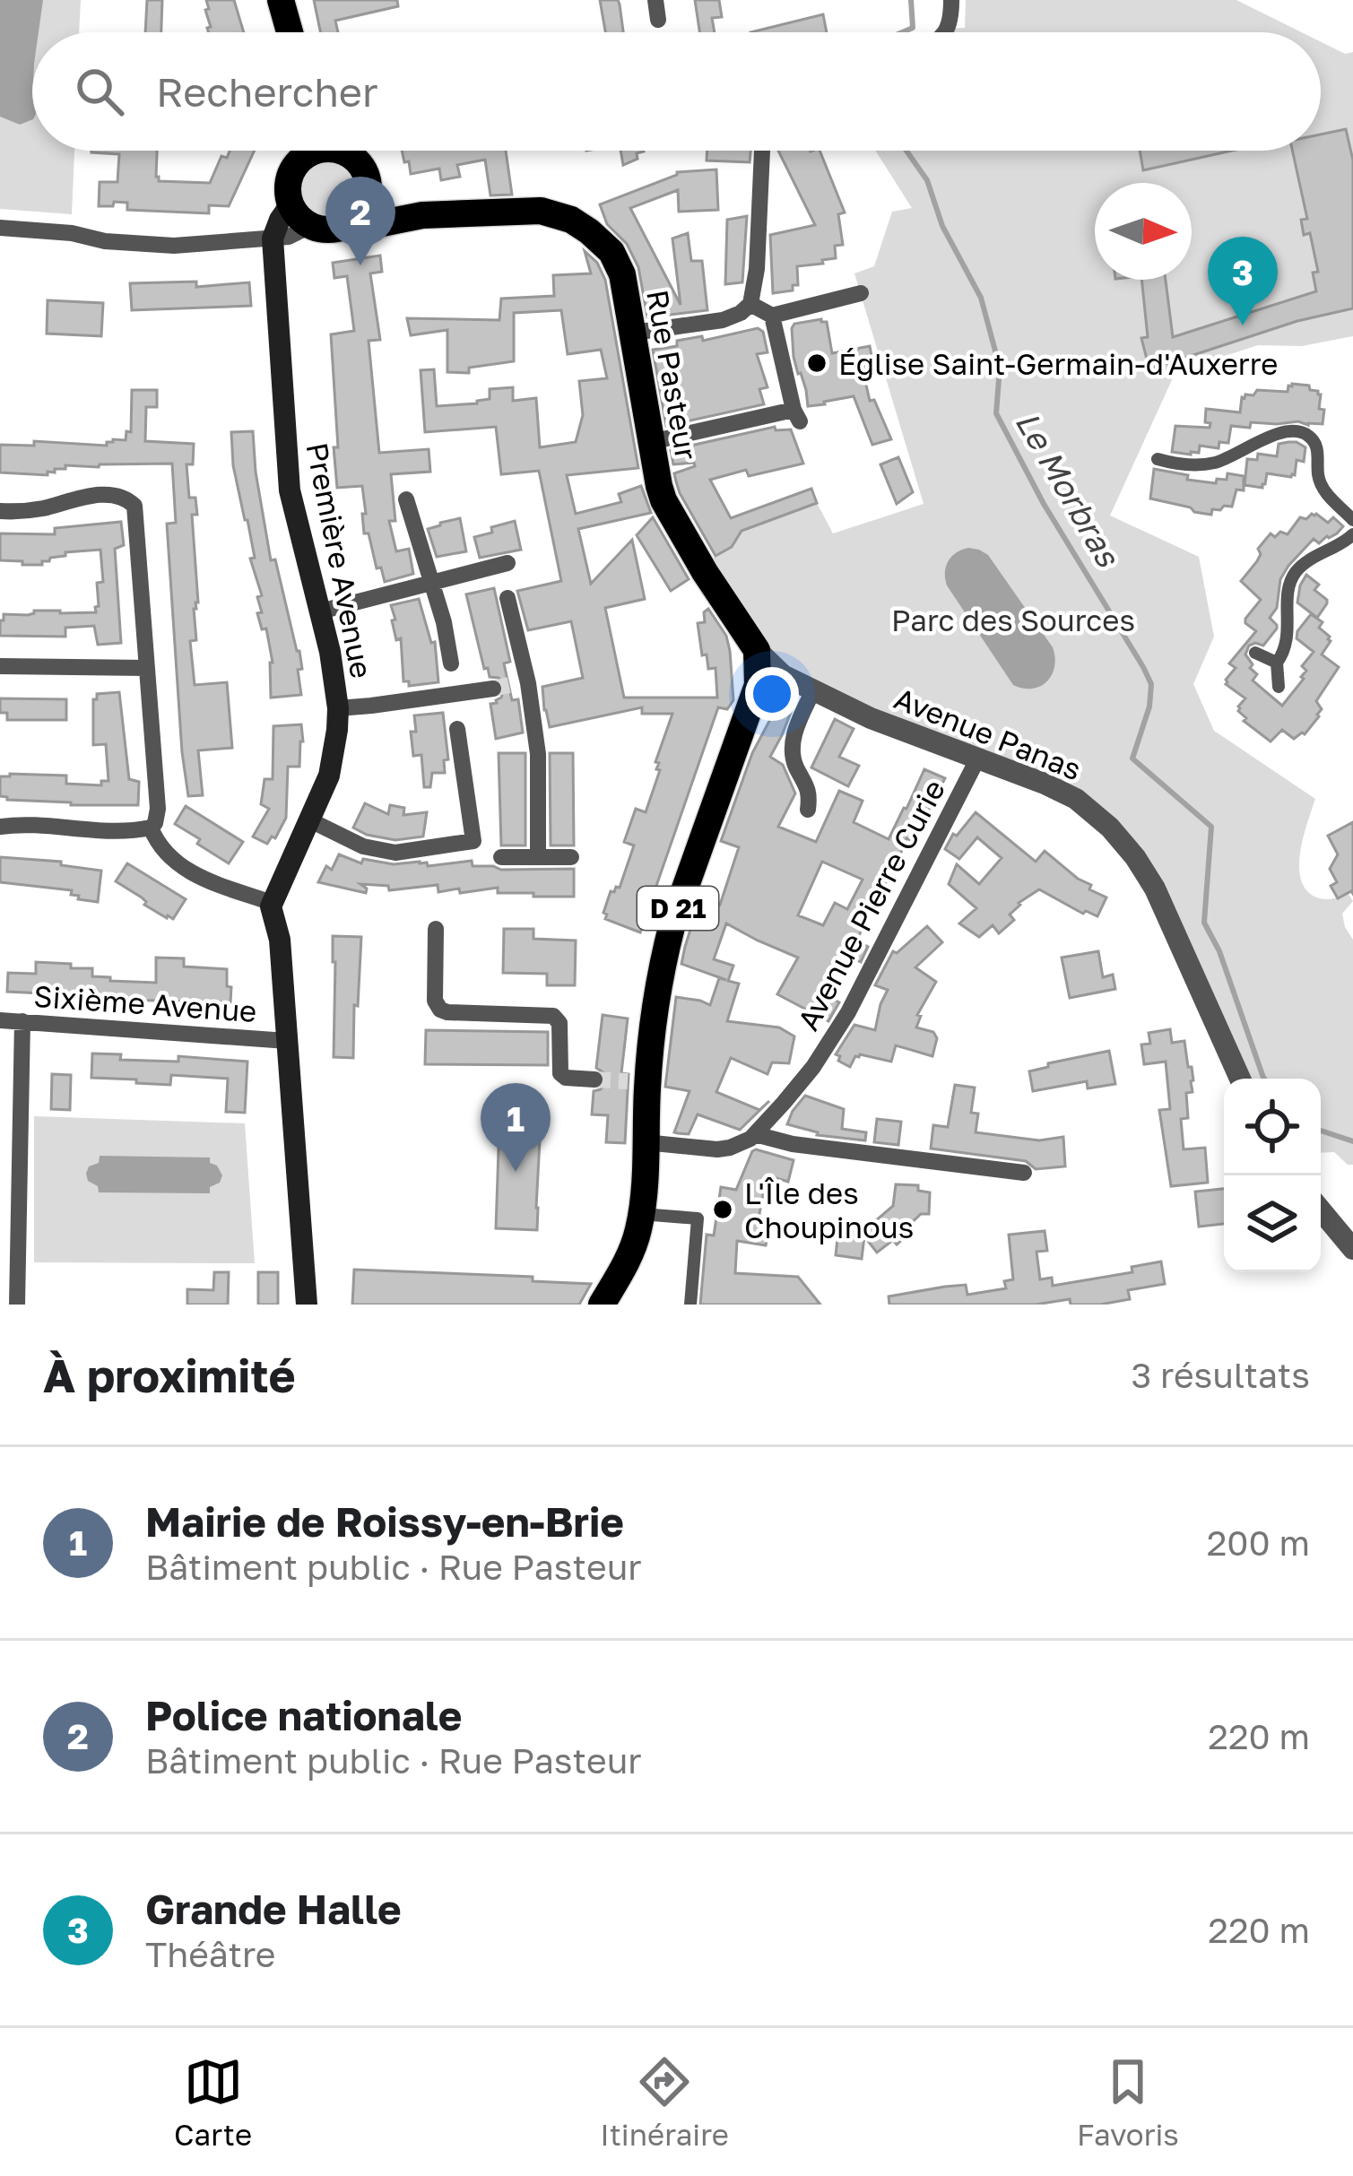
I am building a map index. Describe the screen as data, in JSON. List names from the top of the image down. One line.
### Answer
{"streets":{"main road":["Rue Pasteur","Première Avenue","D 21"],"street":["Avenue Panas","Avenue Pierre Curie","Sixième Avenue"]},"crossings":[["Rue Pasteur","Avenue Panas"],["Avenue Panas","Avenue Pierre Curie"]],"water":["Le Morbras"],"parks":["Parc des Sources"],"places":["Église Saint-Germain-d'Auxerre","L'Île des Choupinous"],"north":"right","page":{"search":"Rechercher","pins":["2","3","1"],"heading":["À proximité","3 résultats"],"list":[{"mark":"1","name":"Mairie de Roissy-en-Brie","note":"Bâtiment public · Rue Pasteur","value":"200 m"},{"mark":"2","name":"Police nationale","note":"Bâtiment public · Rue Pasteur","value":"220 m"},{"mark":"3","name":"Grande Halle","note":"Théâtre","value":"220 m"}],"nav":["Carte","Itinéraire","Favoris"]}}
